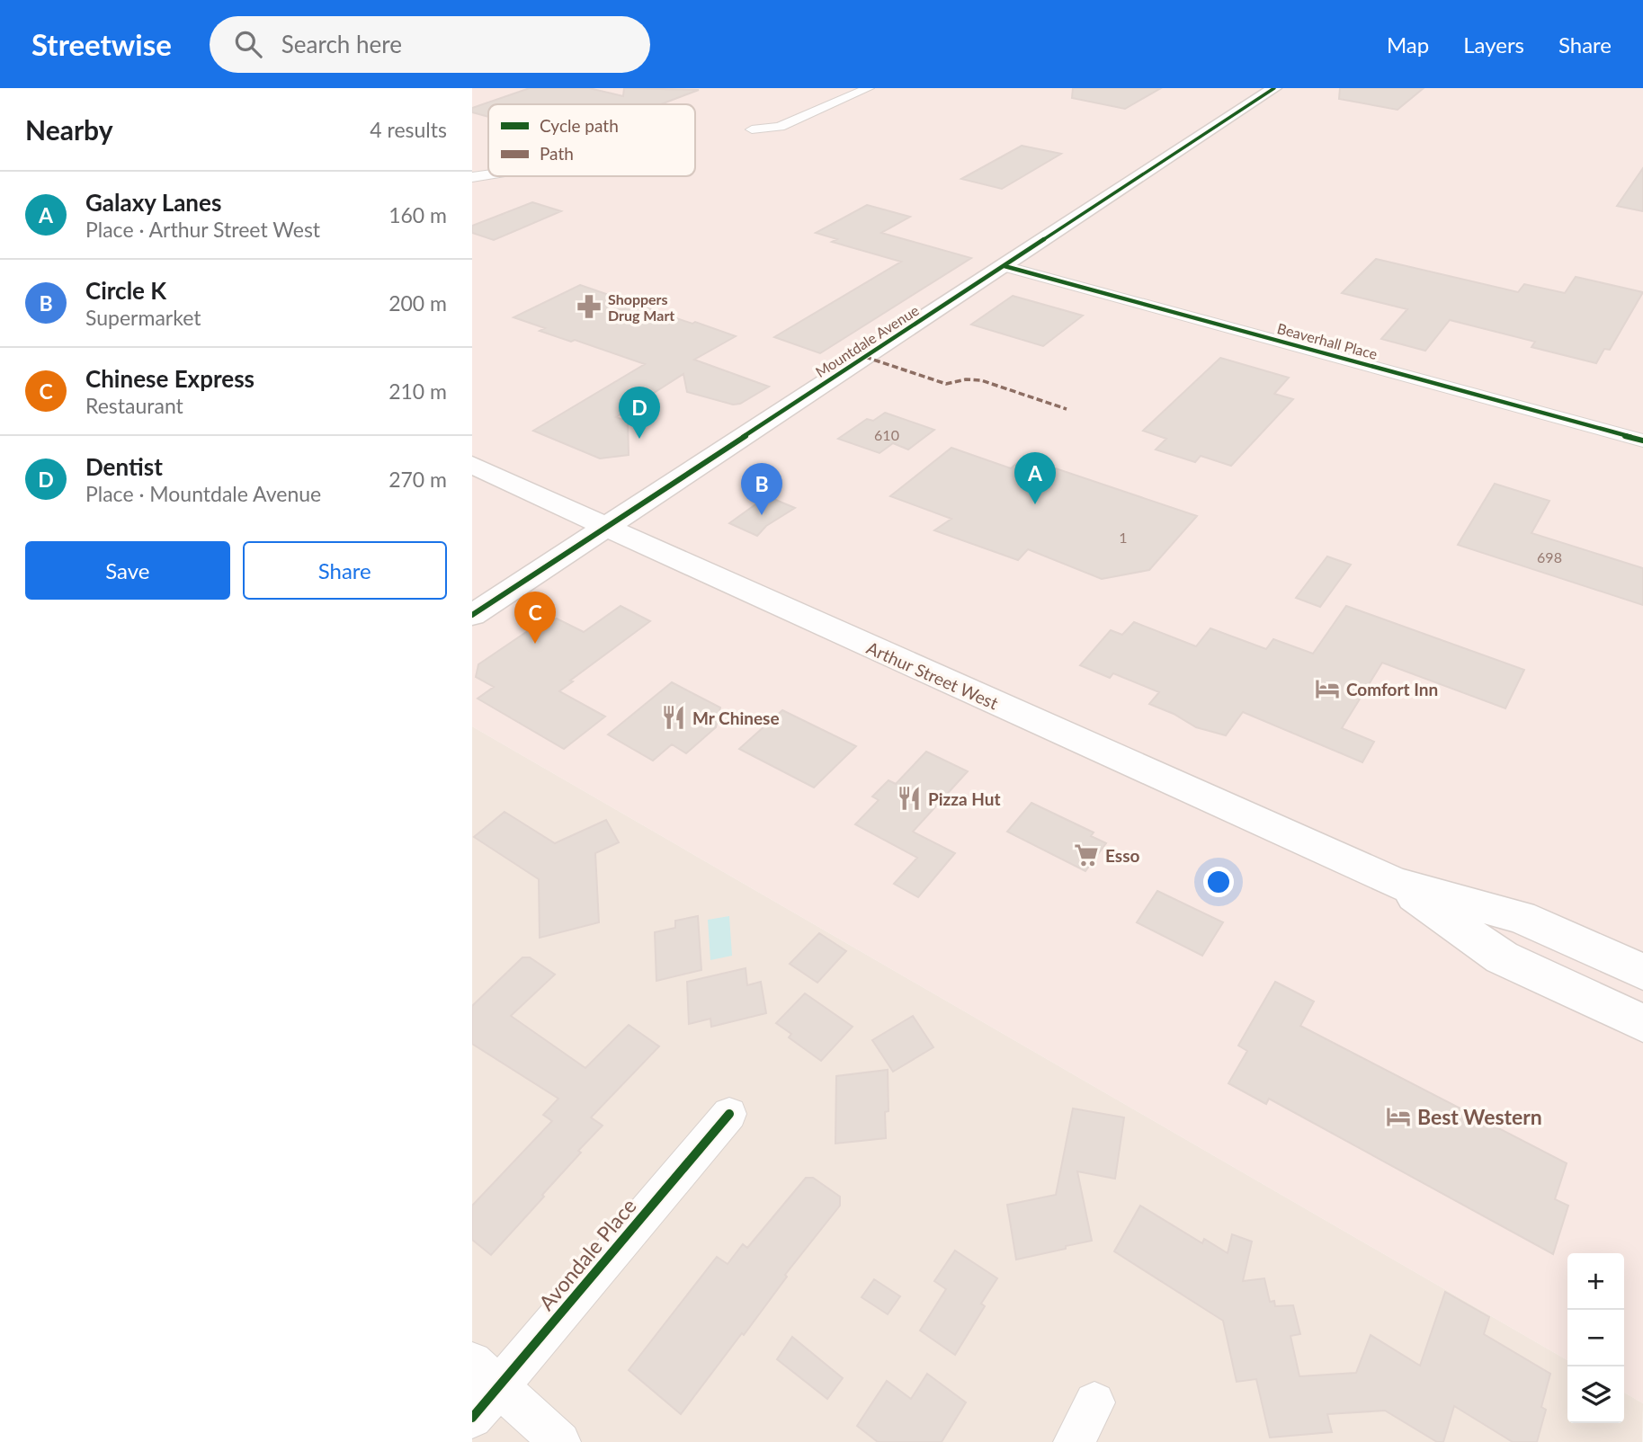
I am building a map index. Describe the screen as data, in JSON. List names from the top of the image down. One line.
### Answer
{"streets":{"street":["Mountdale Avenue","Beaverhall Place","Arthur Street West","Avondale Place"]},"crossings":[["Mountdale Avenue","Beaverhall Place"],["Mountdale Avenue","Arthur Street West"]],"places":{"pharmacy":["Shoppers Drug Mart"],"hotel":["Comfort Inn","Best Western"],"restaurant":["Mr Chinese","Pizza Hut"],"supermarket":["Esso"]},"house_numbers":["610","1","698"],"legend":["Cycle path","Path"],"page":{"header":"Streetwise","search":"Search here","nav":["Map","Layers","Share"],"heading":["Nearby","4 results"],"list":[{"mark":"A","name":"Galaxy Lanes","note":"Place · Arthur Street West","value":"160 m"},{"mark":"B","name":"Circle K","note":"Supermarket","value":"200 m"},{"mark":"C","name":"Chinese Express","note":"Restaurant","value":"210 m"},{"mark":"D","name":"Dentist","note":"Place · Mountdale Avenue","value":"270 m"}],"pins":["D","A","B","C"],"buttons":["Save","Share"],"map_buttons":["+","−"]}}
